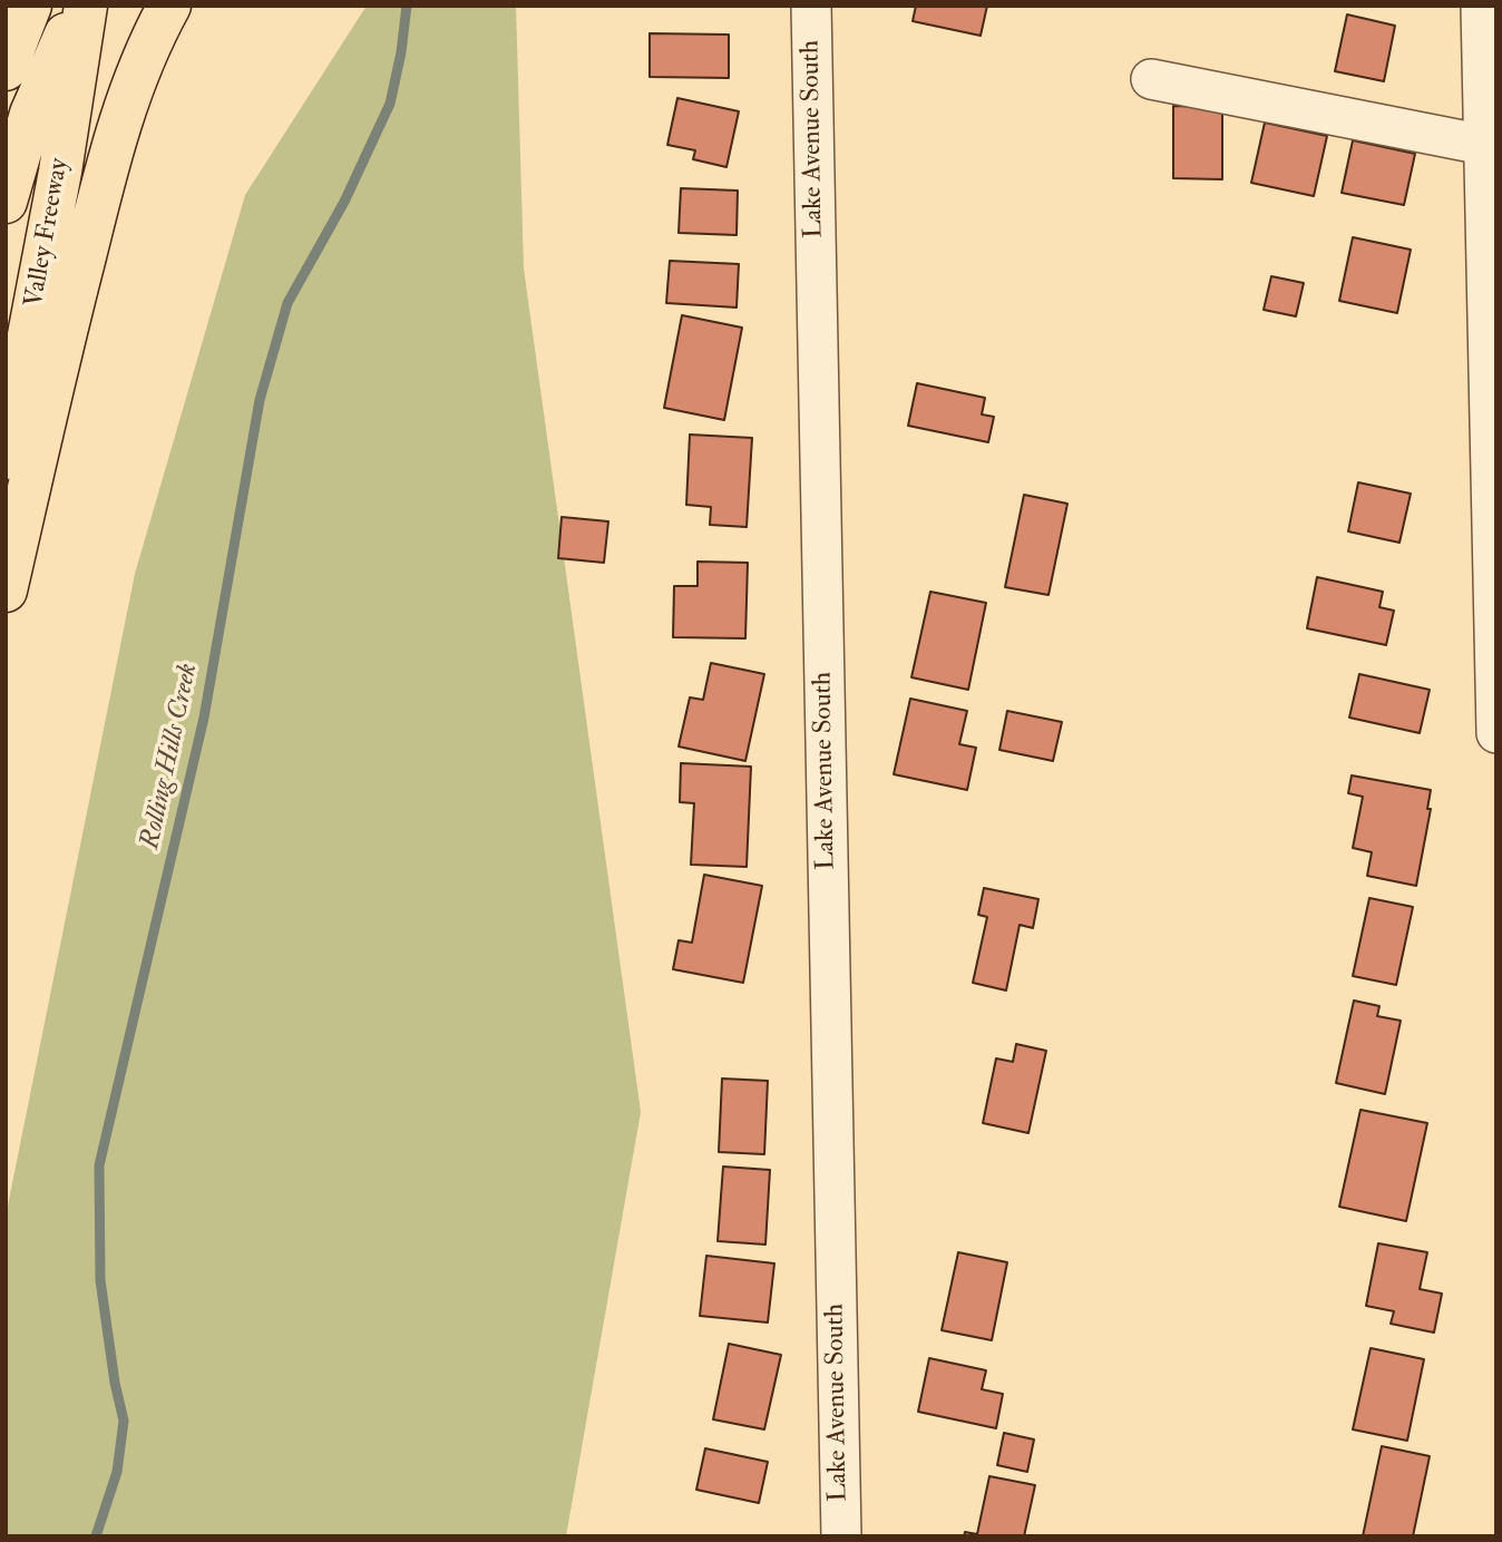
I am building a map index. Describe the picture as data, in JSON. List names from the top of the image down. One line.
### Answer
{"streets":{"highway":["Valley Freeway"],"street":["Lake Avenue South"]},"water":["Rolling Hills Creek"]}
